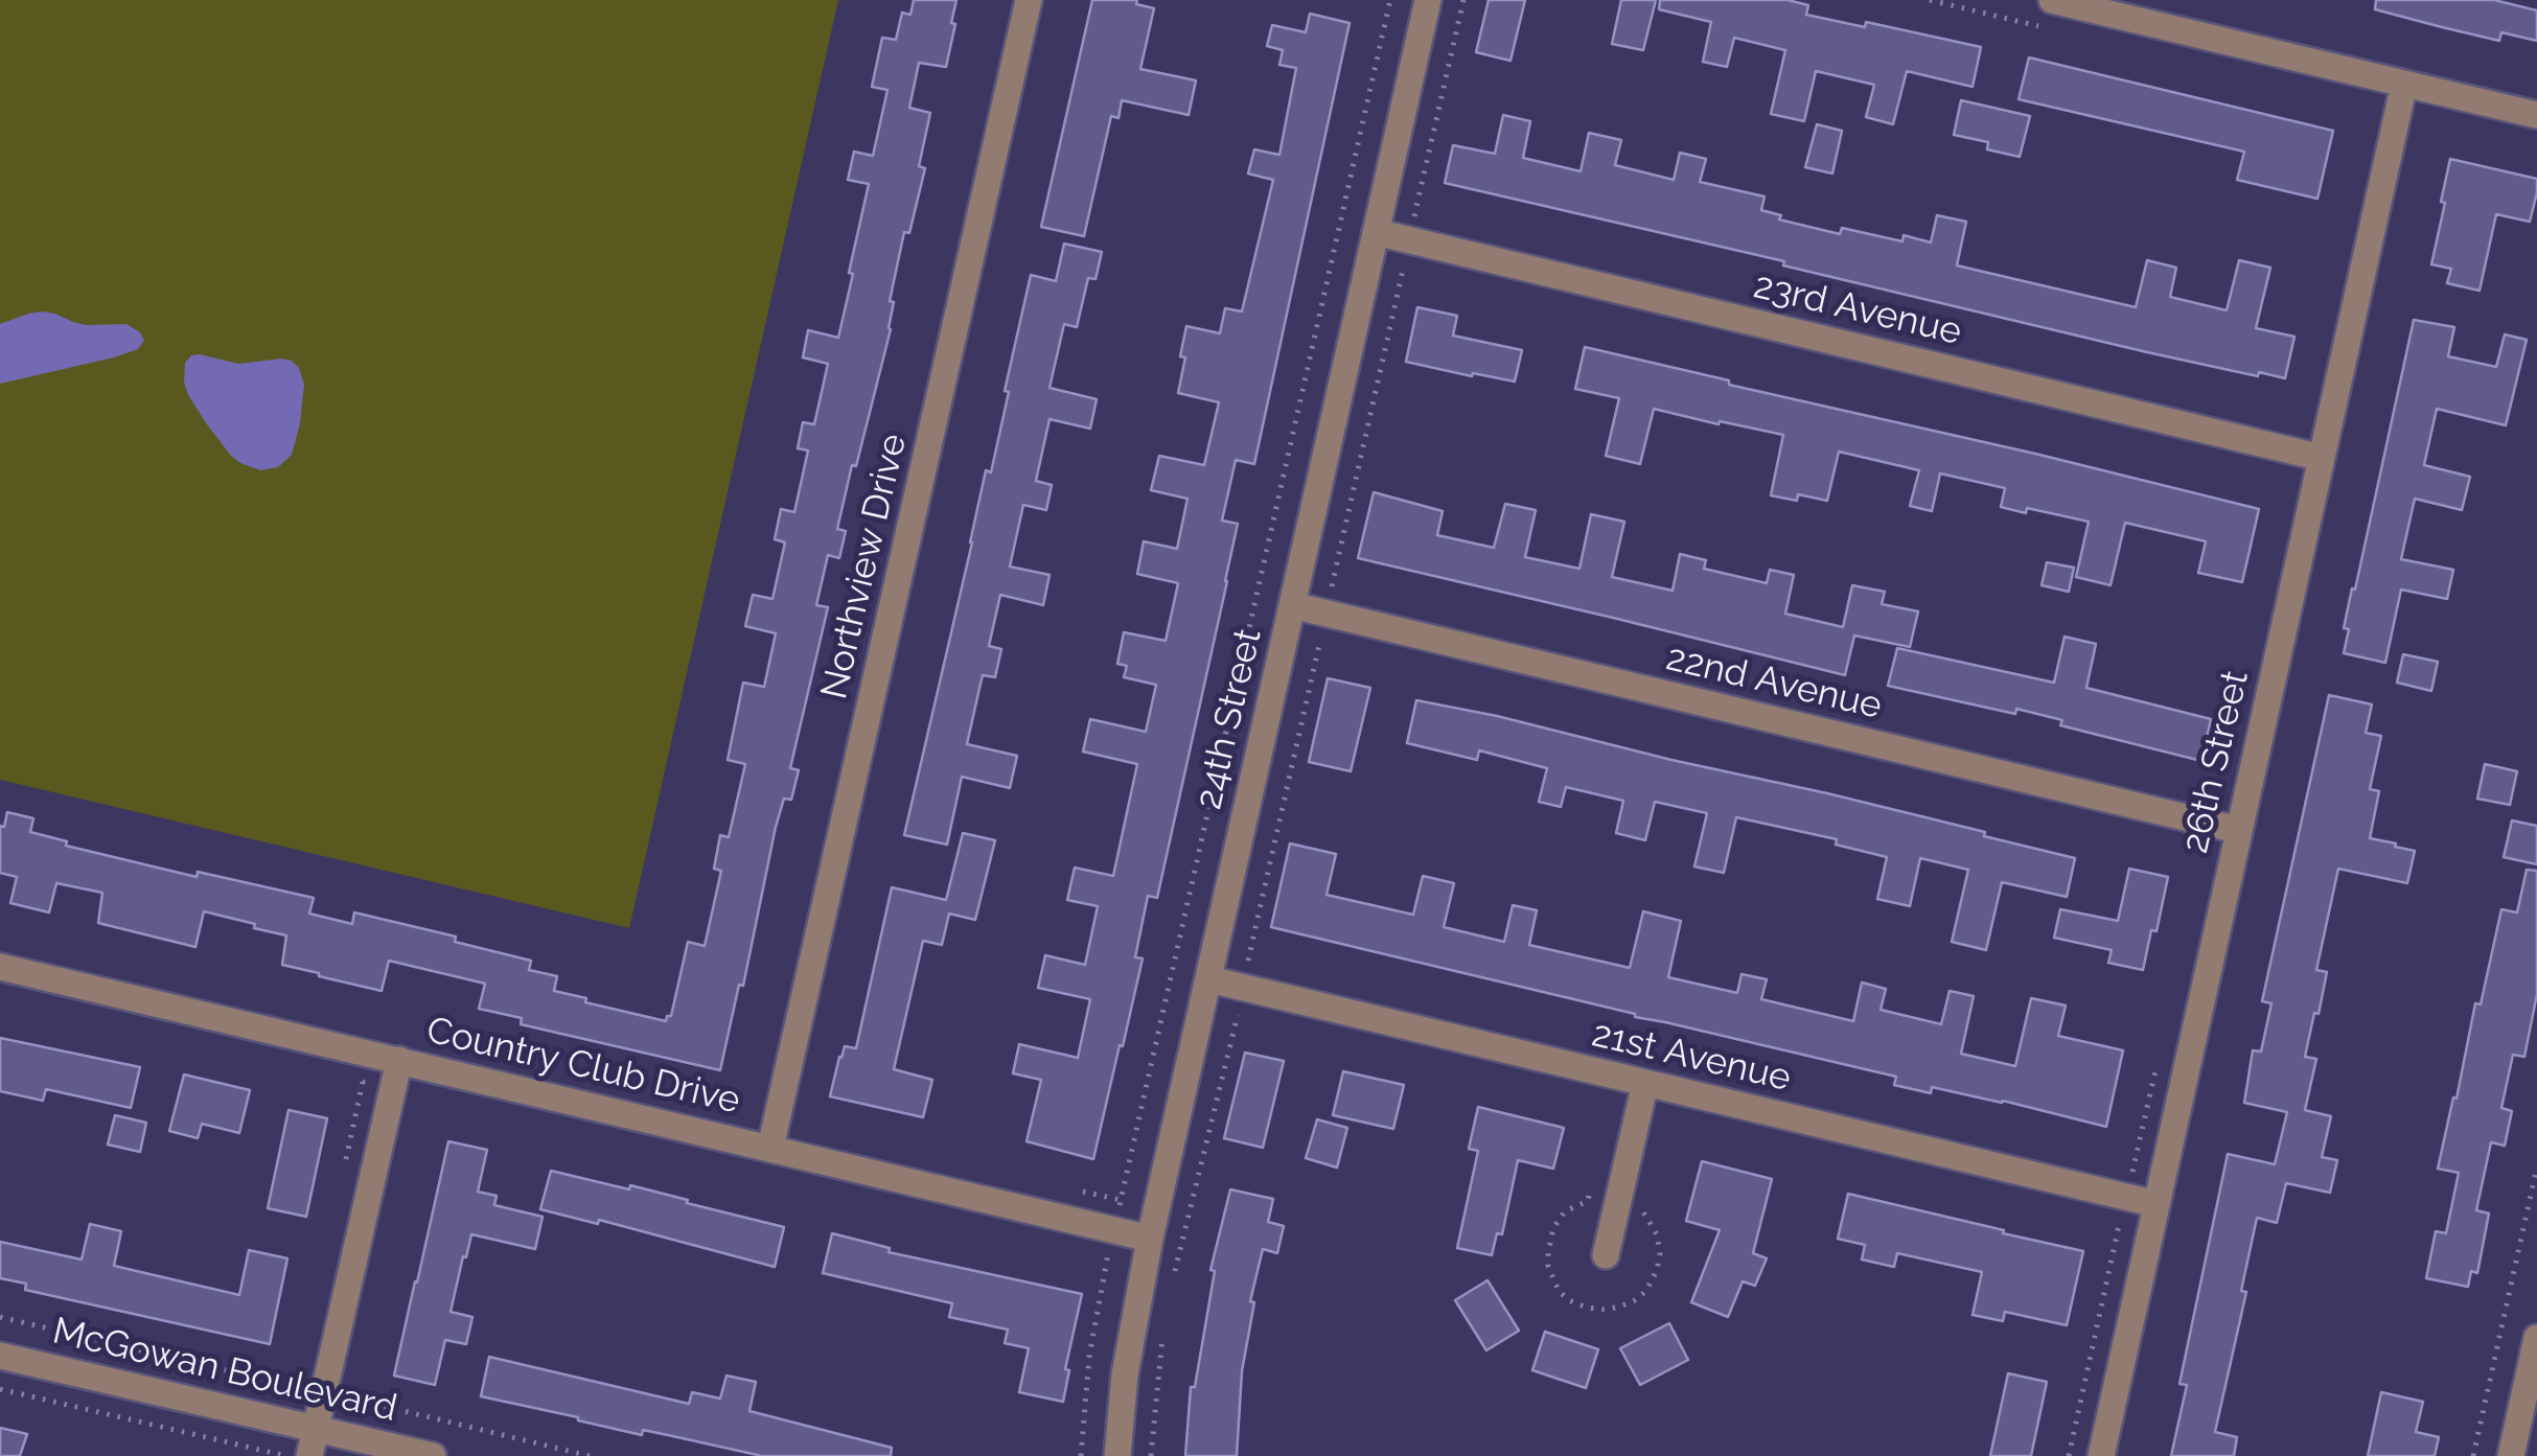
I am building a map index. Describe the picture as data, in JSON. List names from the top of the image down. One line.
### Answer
{"streets":{"street":["23rd Avenue","Northview Drive","22nd Avenue","24th Street","26th Street","21st Avenue","Country Club Drive","McGowan Boulevard"]},"crossings":[["23rd Avenue","24th Street"],["23rd Avenue","26th Street"],["Northview Drive","Country Club Drive"],["22nd Avenue","24th Street"],["22nd Avenue","26th Street"],["24th Street","21st Avenue"],["24th Street","Country Club Drive"],["26th Street","21st Avenue"]]}
